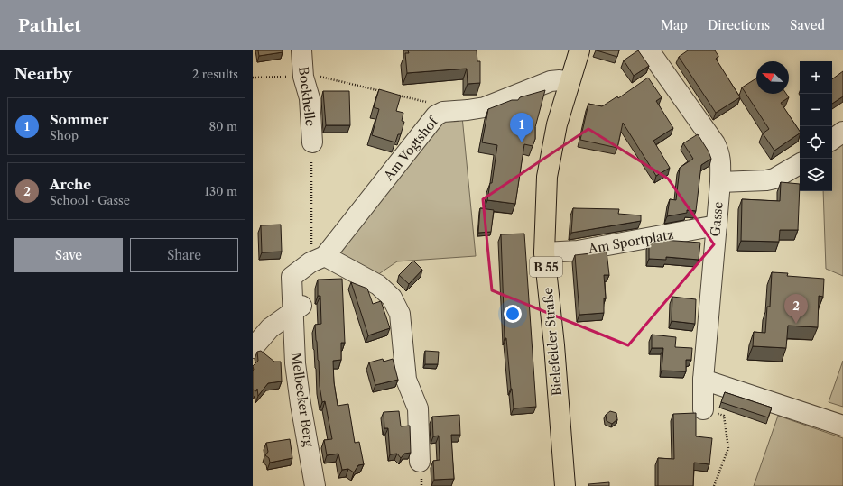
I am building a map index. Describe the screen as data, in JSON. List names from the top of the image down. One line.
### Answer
{"streets":{"main road":["B 55","Bielefelder Straße"],"street":["Bockhelle","Am Vogtshof","Gasse","Am Sportplatz","Melbecker Berg"]},"crossings":[["Am Vogtshof","Bielefelder Straße"],["Am Vogtshof","Melbecker Berg"],["Gasse","Am Sportplatz"],["Am Sportplatz","Bielefelder Straße"]],"north":"top left","page":{"header":"Pathlet","nav":["Map","Directions","Saved"],"heading":["Nearby","2 results"],"map_buttons":["+","−"],"list":[{"mark":"1","name":"Sommer","note":"Shop","value":"80 m"},{"mark":"2","name":"Arche","note":"School · Gasse","value":"130 m"}],"pins":["1","2"],"buttons":["Save","Share"]}}
